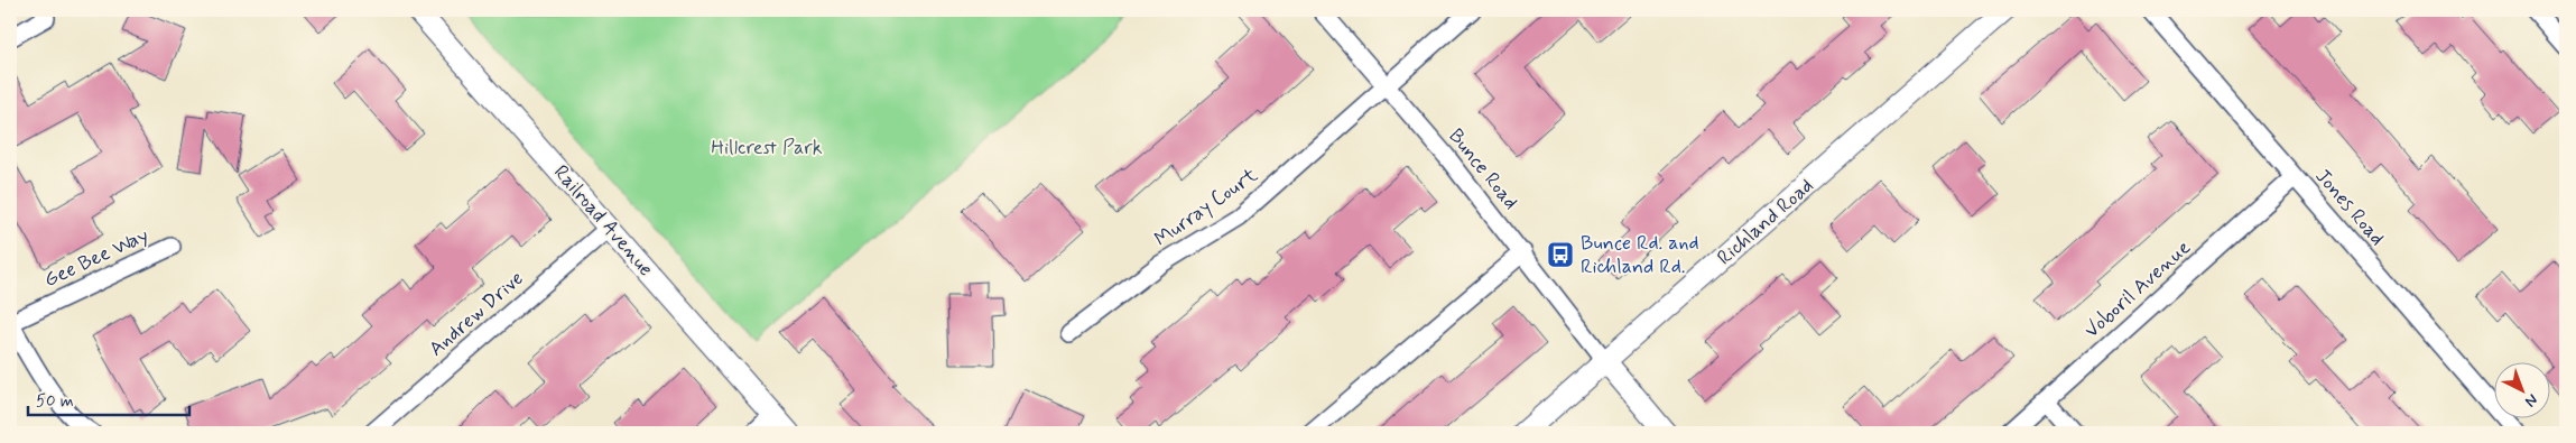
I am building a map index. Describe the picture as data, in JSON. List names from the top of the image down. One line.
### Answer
{"streets":{"street":["Bunce Road","Murray Court","Jones Road","Railroad Avenue","Richland Road","Gee Bee Way","Voboril Avenue","Andrew Drive"]},"crossings":[["Bunce Road","Murray Court"],["Bunce Road","Richland Road"],["Jones Road","Voboril Avenue"],["Railroad Avenue","Andrew Drive"]],"parks":["Hillcrest Park"],"places":{"bus stop":["Bunce Rd. and Richland Rd."]},"scale_bar":"50 m","north":"bottom right"}
